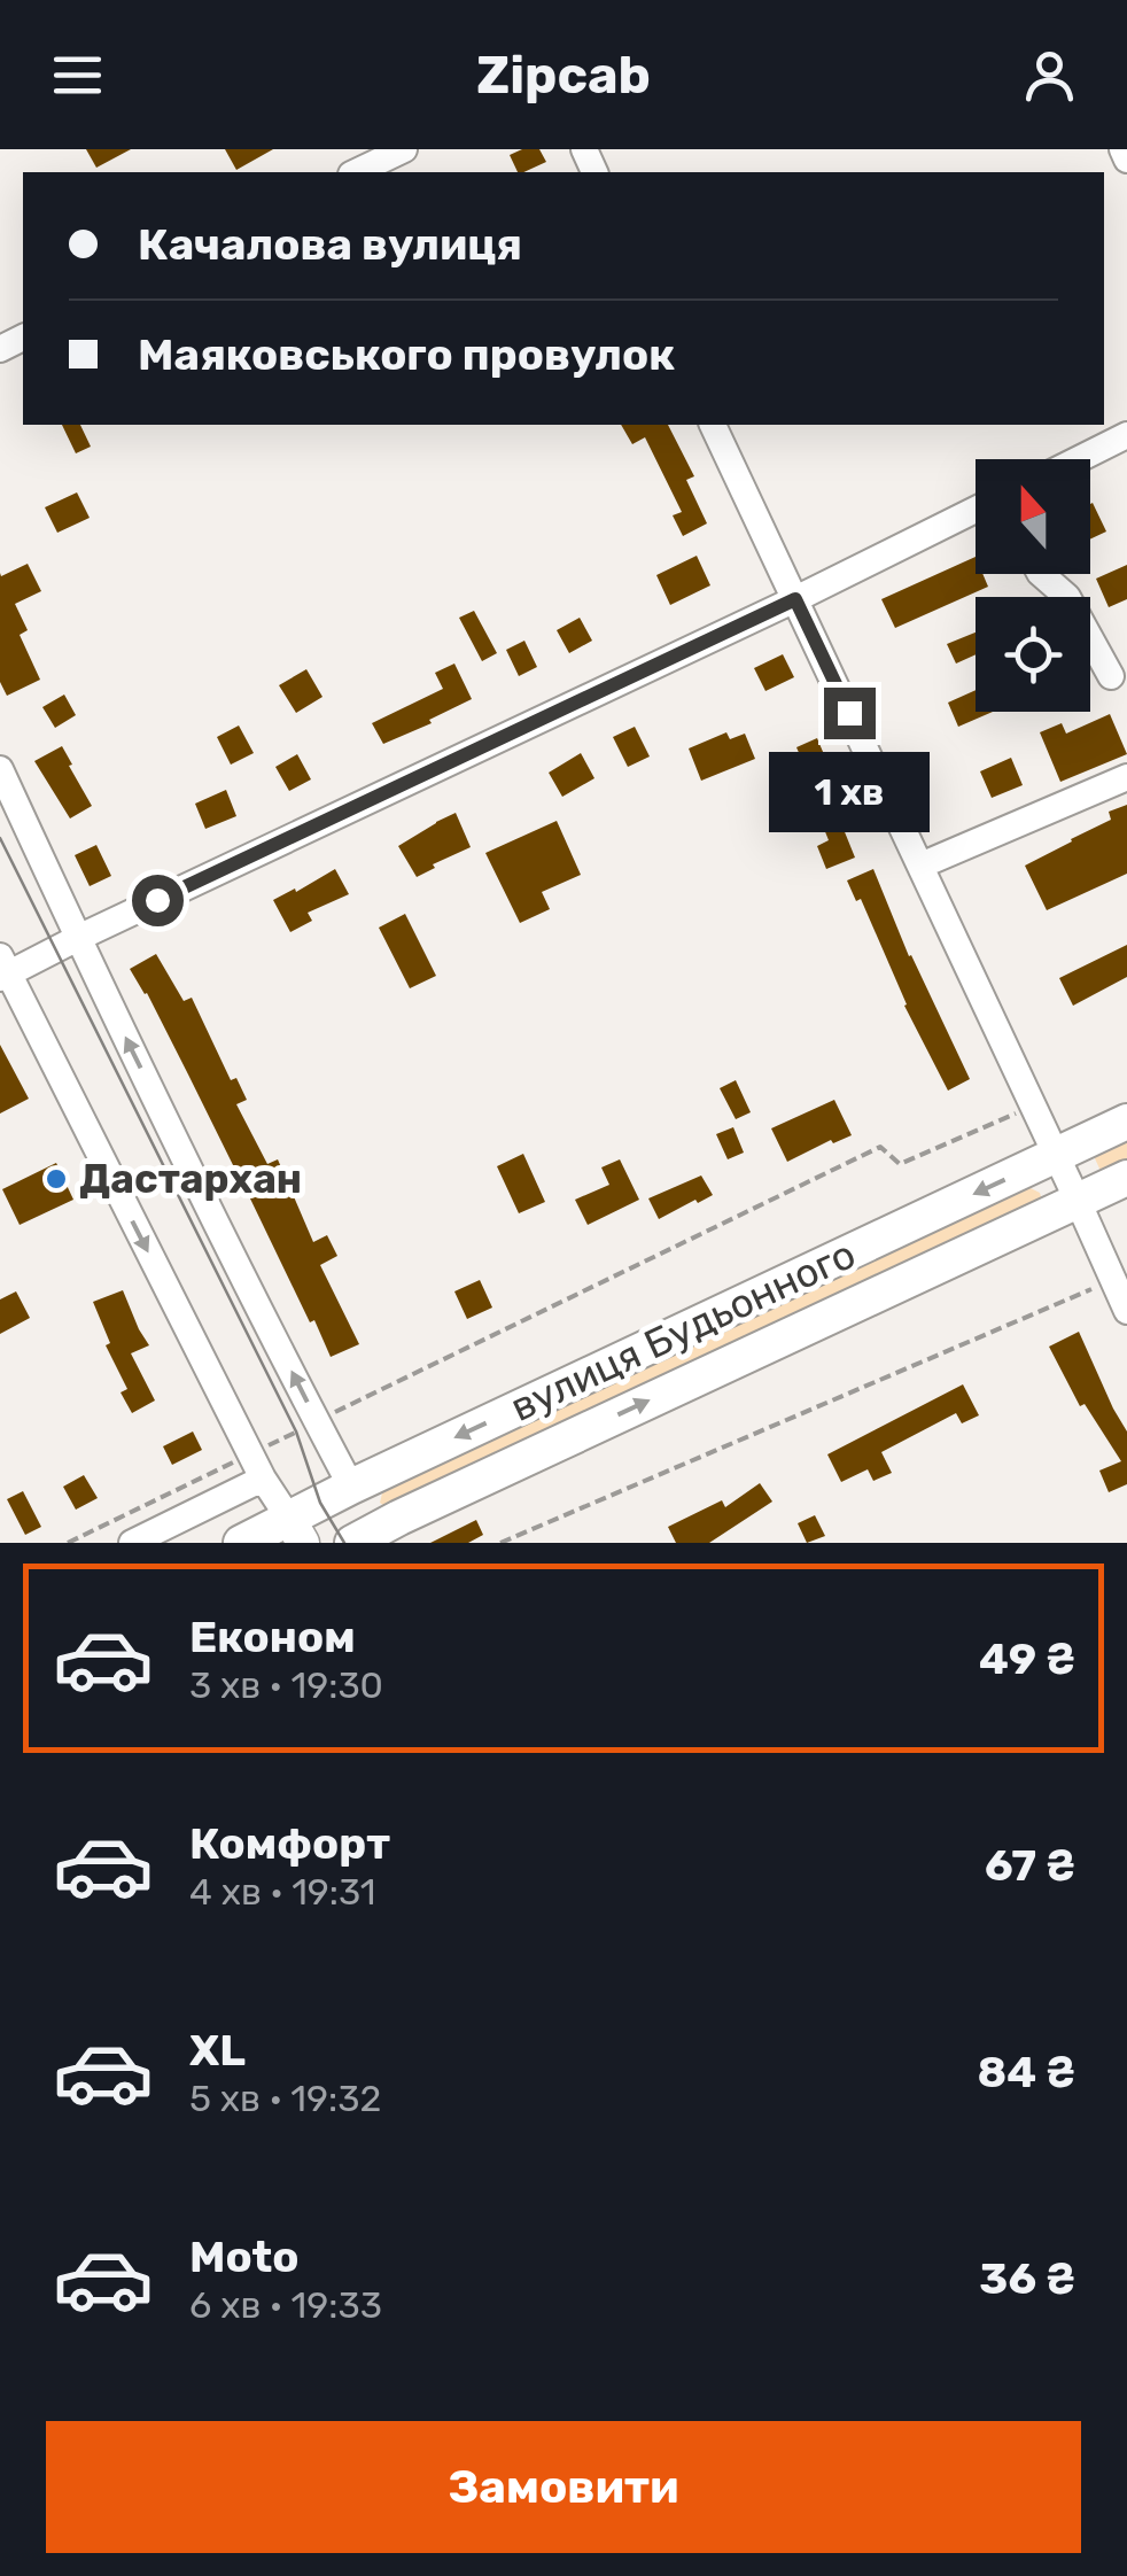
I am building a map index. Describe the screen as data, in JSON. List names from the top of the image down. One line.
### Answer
{"streets":{"main road":["вулиця Будьонного"]},"places":["Дастархан"],"north":"top","page":{"header":"Zipcab","banner":["Качалова вулиця","Маяковського провулок"],"bubble":"1 хв","list":[{"name":"Економ","note":"3 хв · 19:30","value":"49 ₴"},{"name":"Комфорт","note":"4 хв · 19:31","value":"67 ₴"},{"name":"XL","note":"5 хв · 19:32","value":"84 ₴"},{"name":"Moto","note":"6 хв · 19:33","value":"36 ₴"}],"buttons":"Замовити"}}
